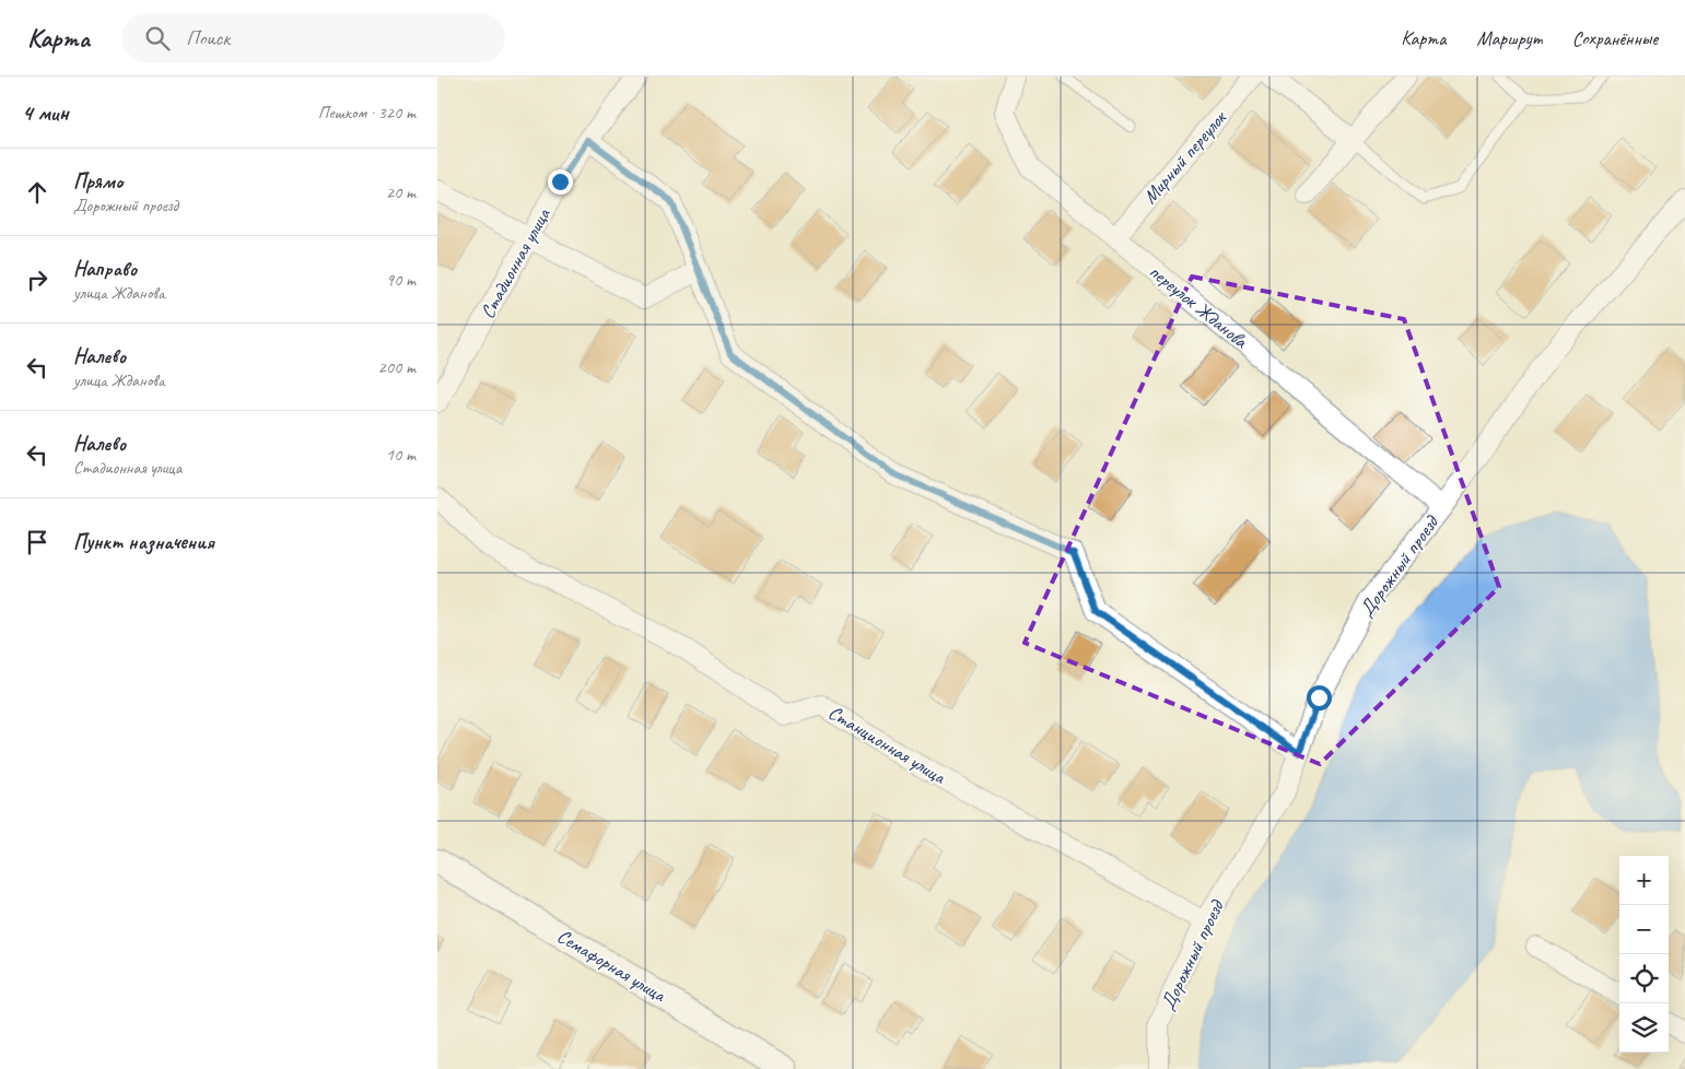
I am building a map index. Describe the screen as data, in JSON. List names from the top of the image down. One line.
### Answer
{"streets":{"street":["Мирный переулок","Стадионная улица","переулок Жданова","Дорожный проезд","Станционная улица","Семафорная улица"]},"crossings":[["Мирный переулок","переулок Жданова"],["переулок Жданова","Дорожный проезд"],["Дорожный проезд","Станционная улица"]],"page":{"header":"Карта","search":"Поиск","nav":["Карта","Маршрут","Сохранённые"],"heading":["4 мин","Пешком · 320 m"],"list":[["Прямо","Дорожный проезд","20 m"],["Направо","улица Жданова","90 m"],["Налево","улица Жданова","200 m"],["Налево","Стадионная улица","10 m"],"Пункт назначения"],"map_buttons":["+","−"]}}
